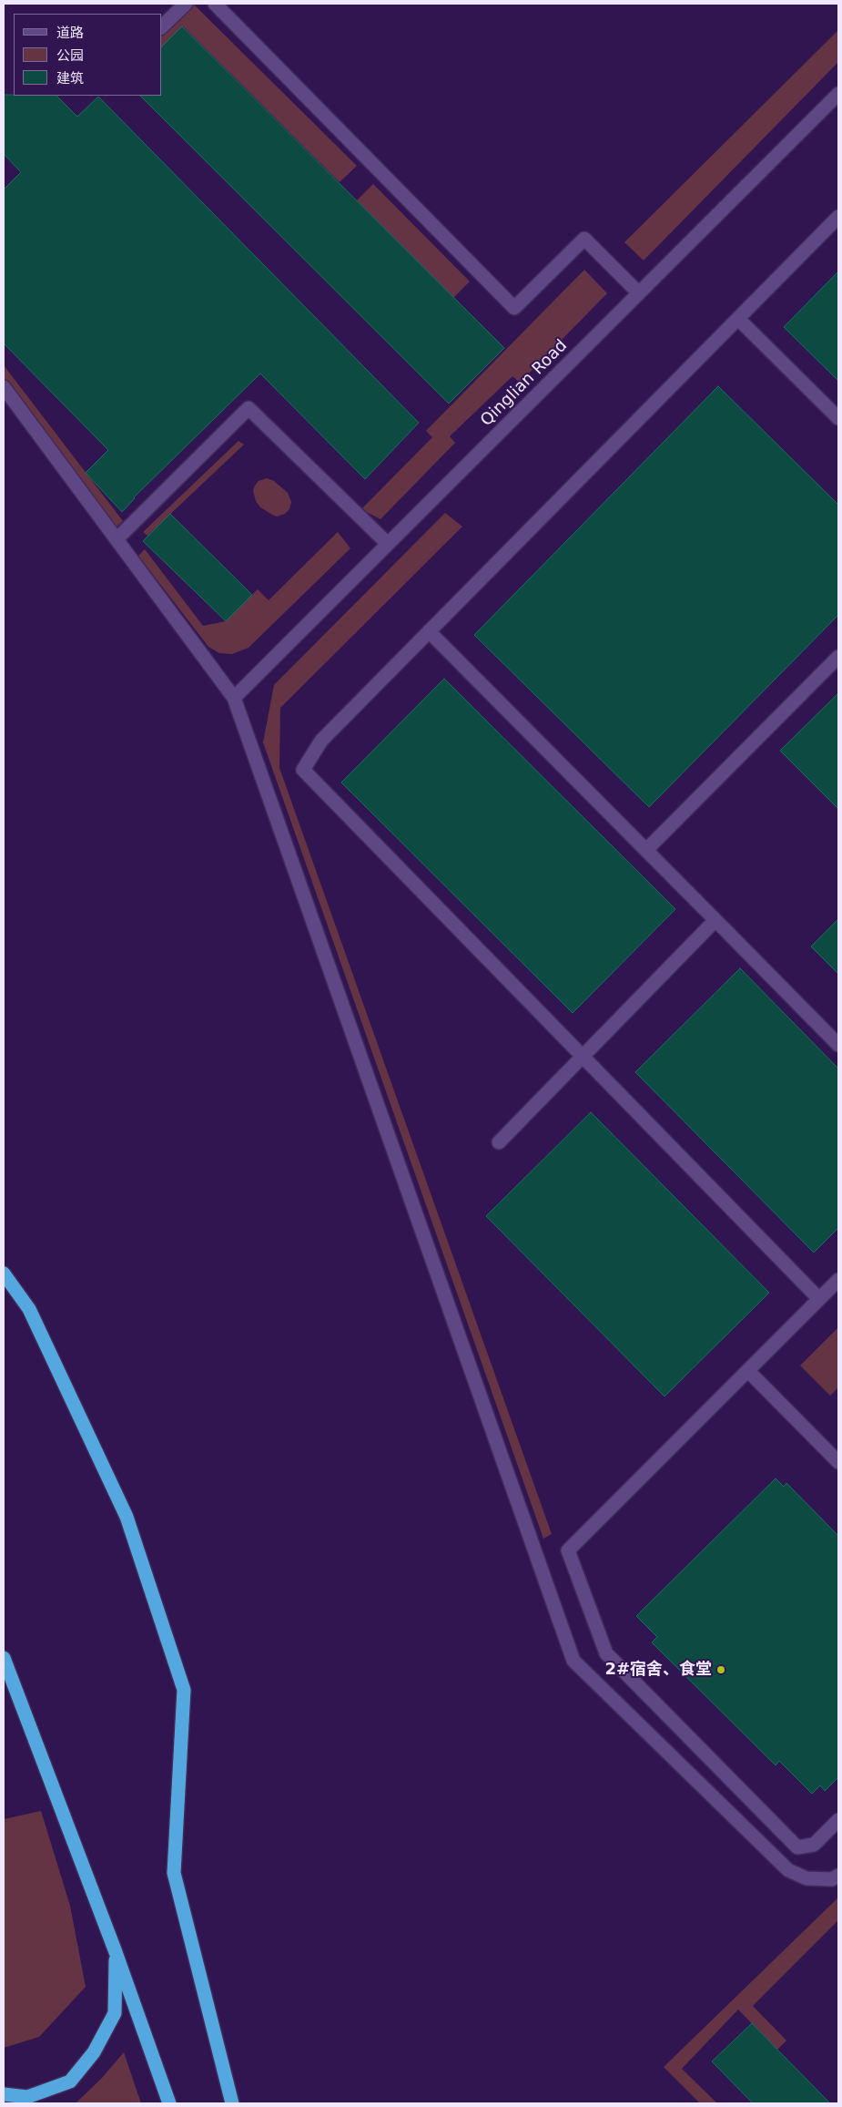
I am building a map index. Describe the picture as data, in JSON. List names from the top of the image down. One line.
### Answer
{"streets":{"street":["Qinglian Road"]},"places":["2#宿舍、食堂"],"legend":["道路","公园","建筑"]}
